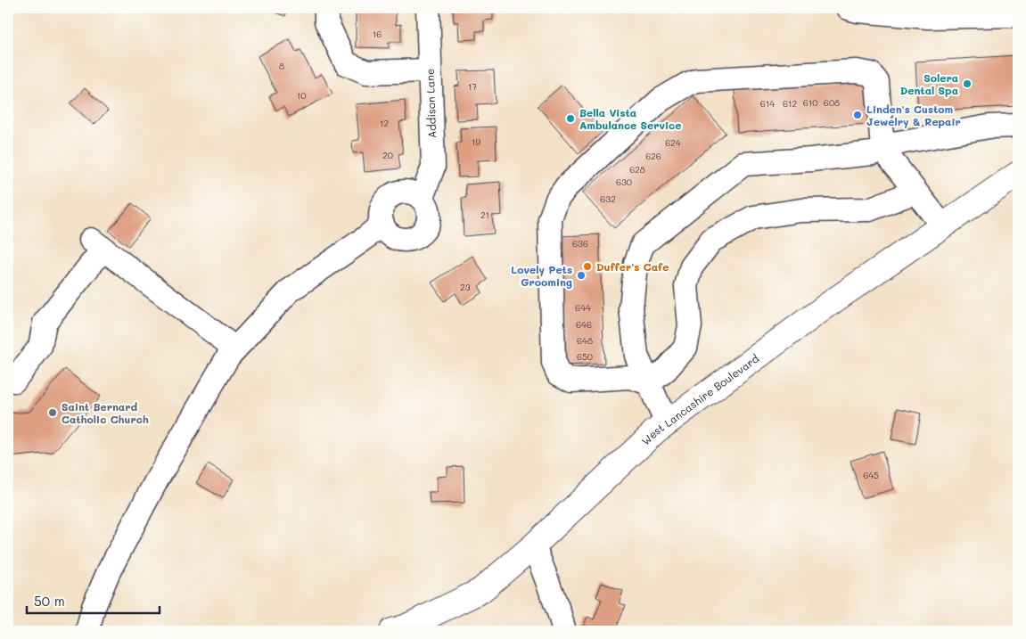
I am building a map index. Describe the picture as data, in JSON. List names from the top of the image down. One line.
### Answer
{"streets":{"main road":["West Lancashire Boulevard"],"street":["Addison Lane"]},"places":["Solera Dental Spa","Linden's Custom Jewelry & Repair","Bella Vista Ambulance Service","Duffer's Cafe","Lovely Pets Grooming","Saint Bernard Catholic Church"],"house_numbers":["16","8","17","10","610","608","614","612","12","19","624","20","626","628","630","632","21","636","23","644","646","648","650","645"],"scale_bar":"50 m"}
